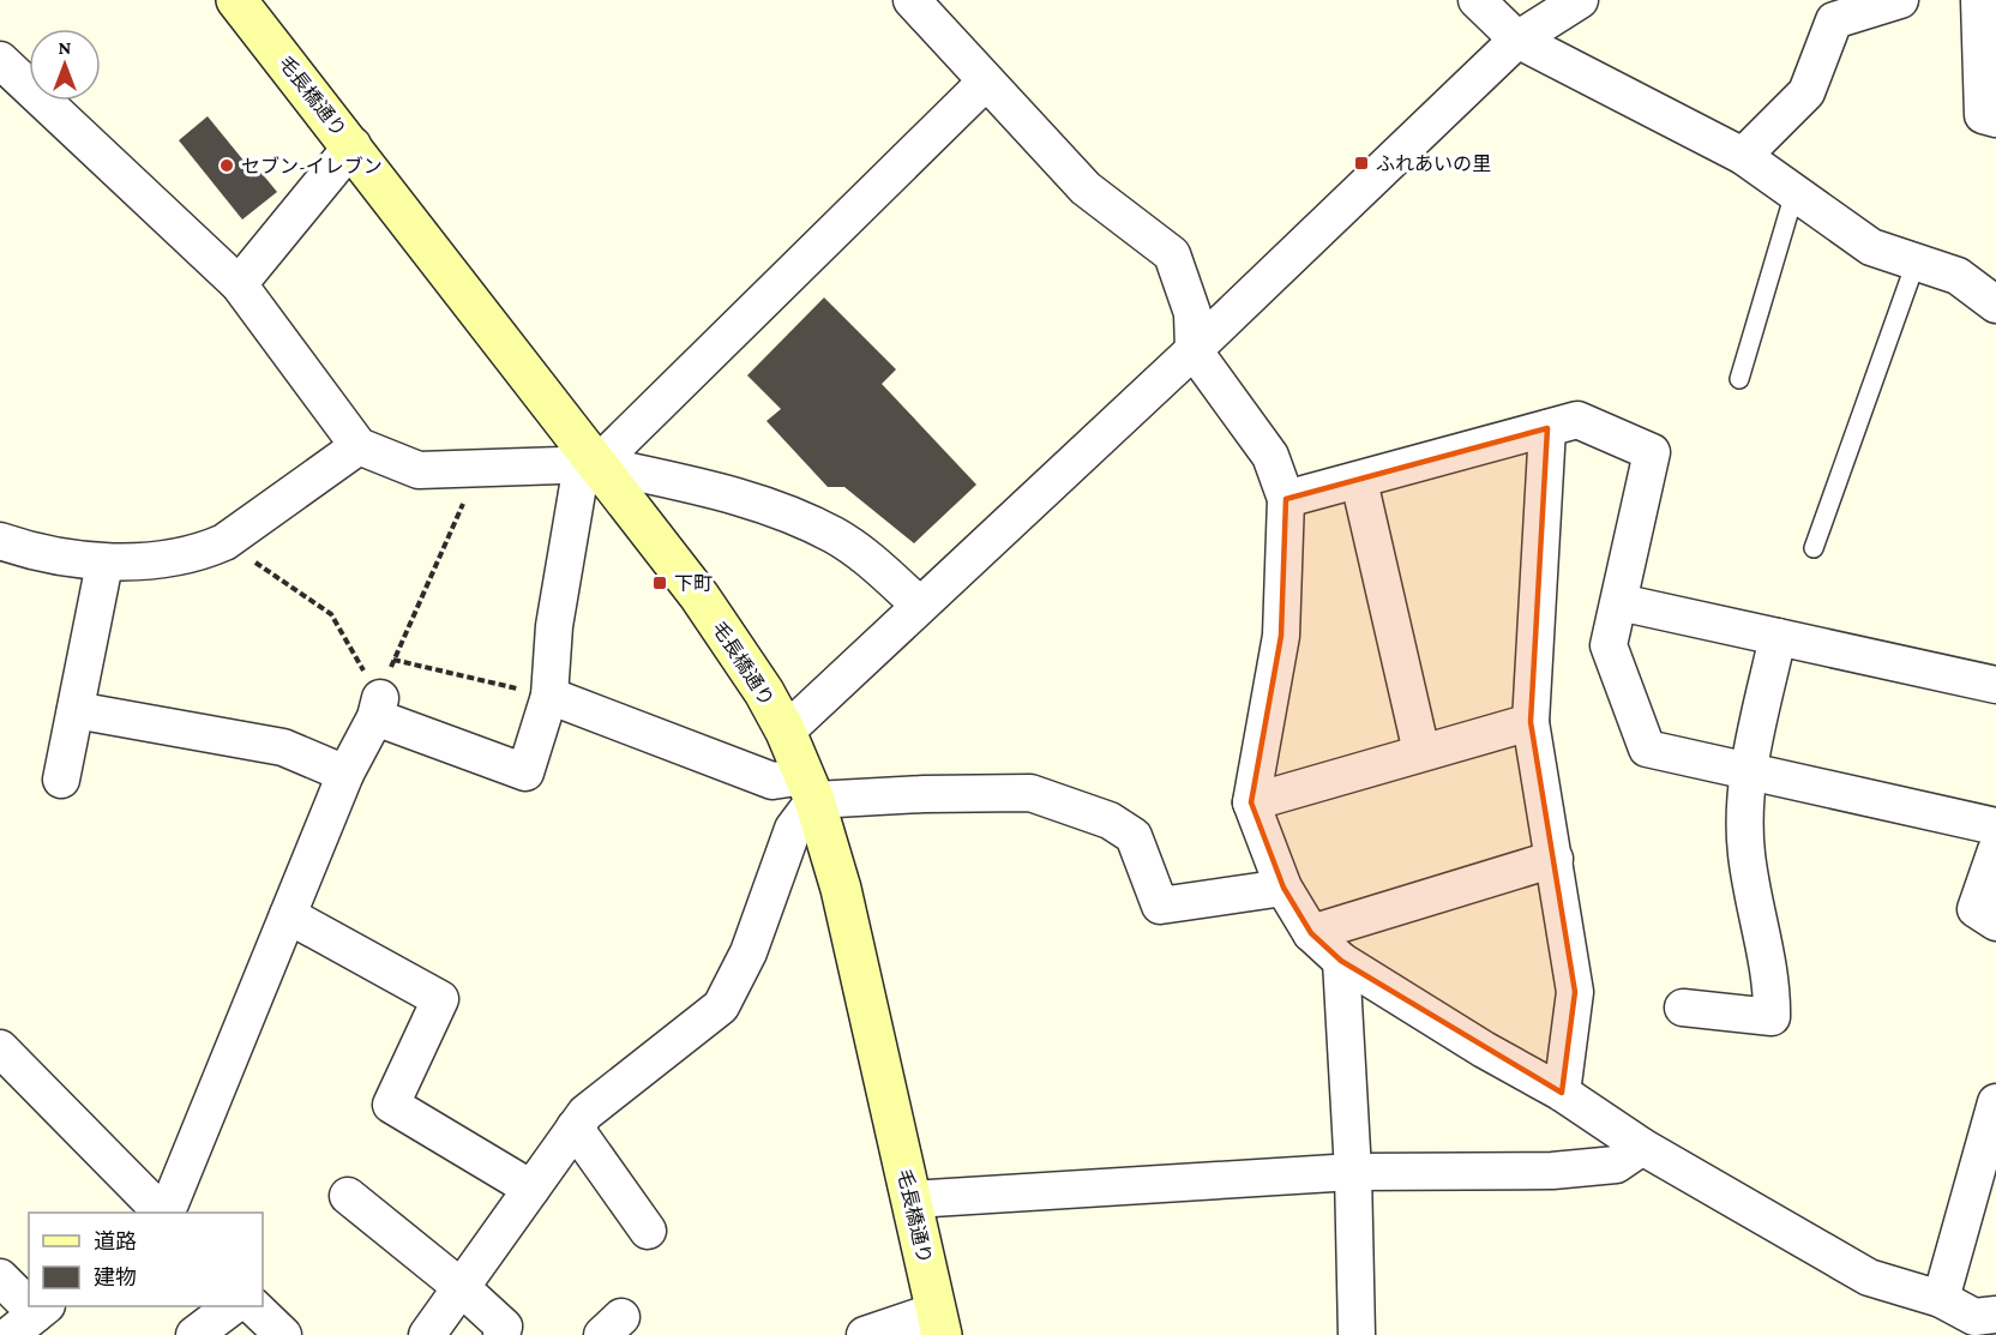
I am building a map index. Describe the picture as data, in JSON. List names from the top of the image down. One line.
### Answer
{"streets":{"street":["毛長橋通り"]},"places":{"transit":["ふれあいの里","下町"],"other":["セブン-イレブン"]},"legend":["道路","建物"],"north":"top"}
